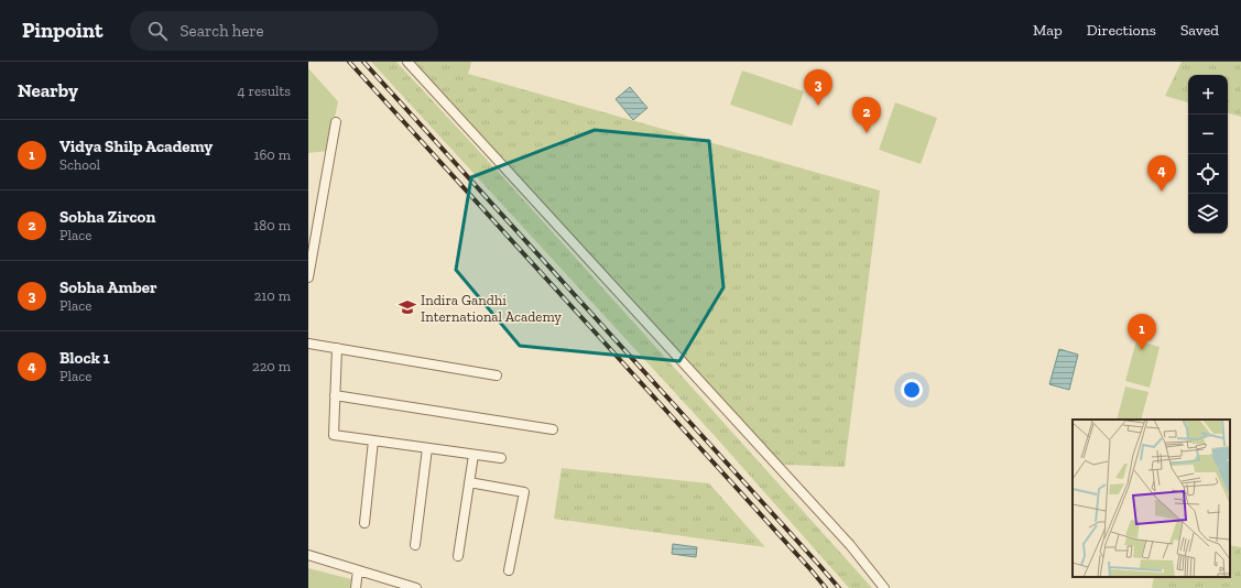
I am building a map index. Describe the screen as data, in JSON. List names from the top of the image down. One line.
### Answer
{"places":{"school or university":["Indira Gandhi International Academy"]},"page":{"header":"Pinpoint","search":"Search here","nav":["Map","Directions","Saved"],"heading":["Nearby","4 results"],"pins":["3","2","4","1"],"map_buttons":["+","−"],"list":[{"mark":"1","name":"Vidya Shilp Academy","note":"School","value":"160 m"},{"mark":"2","name":"Sobha Zircon","note":"Place","value":"180 m"},{"mark":"3","name":"Sobha Amber","note":"Place","value":"210 m"},{"mark":"4","name":"Block 1","note":"Place","value":"220 m"}]}}
